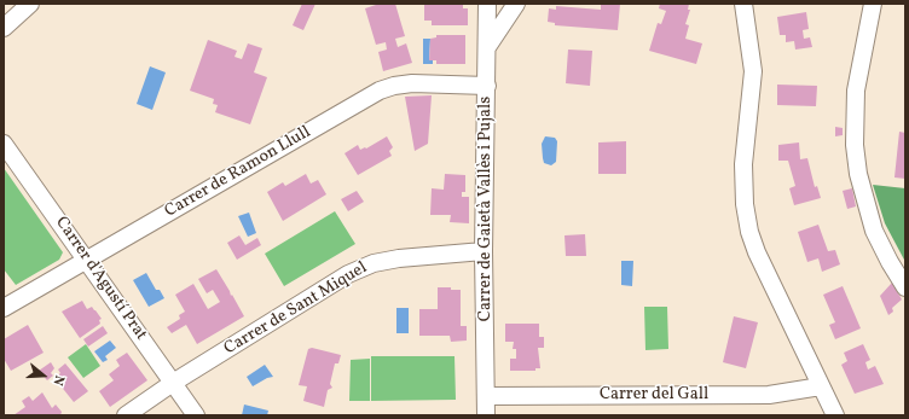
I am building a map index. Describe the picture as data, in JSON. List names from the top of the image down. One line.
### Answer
{"streets":{"street":["Carrer de Ramon Llull","Carrer de Gaietà Vallès i Pujals","Carrer d'Agustí Prat","Carrer de Sant Miquel","Carrer del Gall"]},"crossings":[["Carrer de Ramon Llull","Carrer de Gaietà Vallès i Pujals"],["Carrer de Ramon Llull","Carrer d'Agustí Prat"],["Carrer de Gaietà Vallès i Pujals","Carrer de Sant Miquel"],["Carrer de Gaietà Vallès i Pujals","Carrer del Gall"],["Carrer d'Agustí Prat","Carrer de Sant Miquel"]],"north":"right"}
